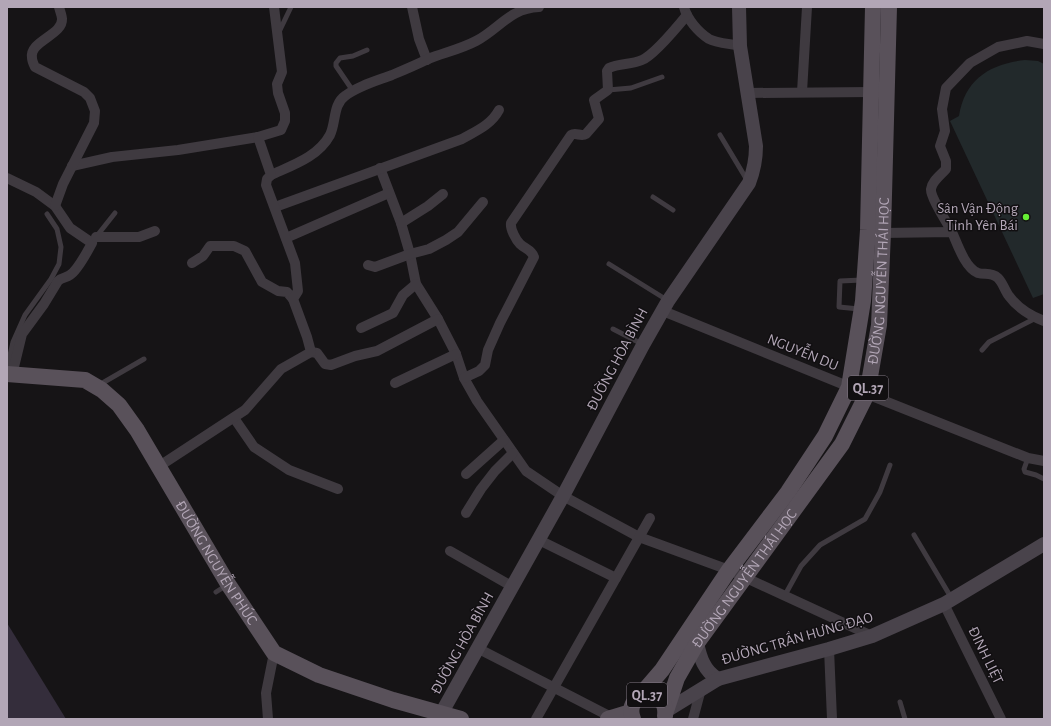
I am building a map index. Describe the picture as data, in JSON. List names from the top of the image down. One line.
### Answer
{"streets":{"main road":["ĐƯỜNG NGUYỄN THÁI HỌC","QL.37","ĐƯỜNG NGUYỄN PHÚC"],"street":["NGUYỄN DU","ĐƯỜNG HÒA BÌNH","ĐƯỜNG TRẦN HƯNG ĐẠO","ĐINH LIỆT"]},"crossings":[["ĐƯỜNG NGUYỄN THÁI HỌC","NGUYỄN DU"],["ĐƯỜNG NGUYỄN THÁI HỌC","QL.37"],["ĐƯỜNG NGUYỄN THÁI HỌC","ĐƯỜNG TRẦN HƯNG ĐẠO"],["NGUYỄN DU","ĐƯỜNG HÒA BÌNH"],["QL.37","ĐƯỜNG TRẦN HƯNG ĐẠO"],["ĐƯỜNG TRẦN HƯNG ĐẠO","ĐINH LIỆT"]],"places":["Sân Vận Động Tỉnh Yên Bái"]}
